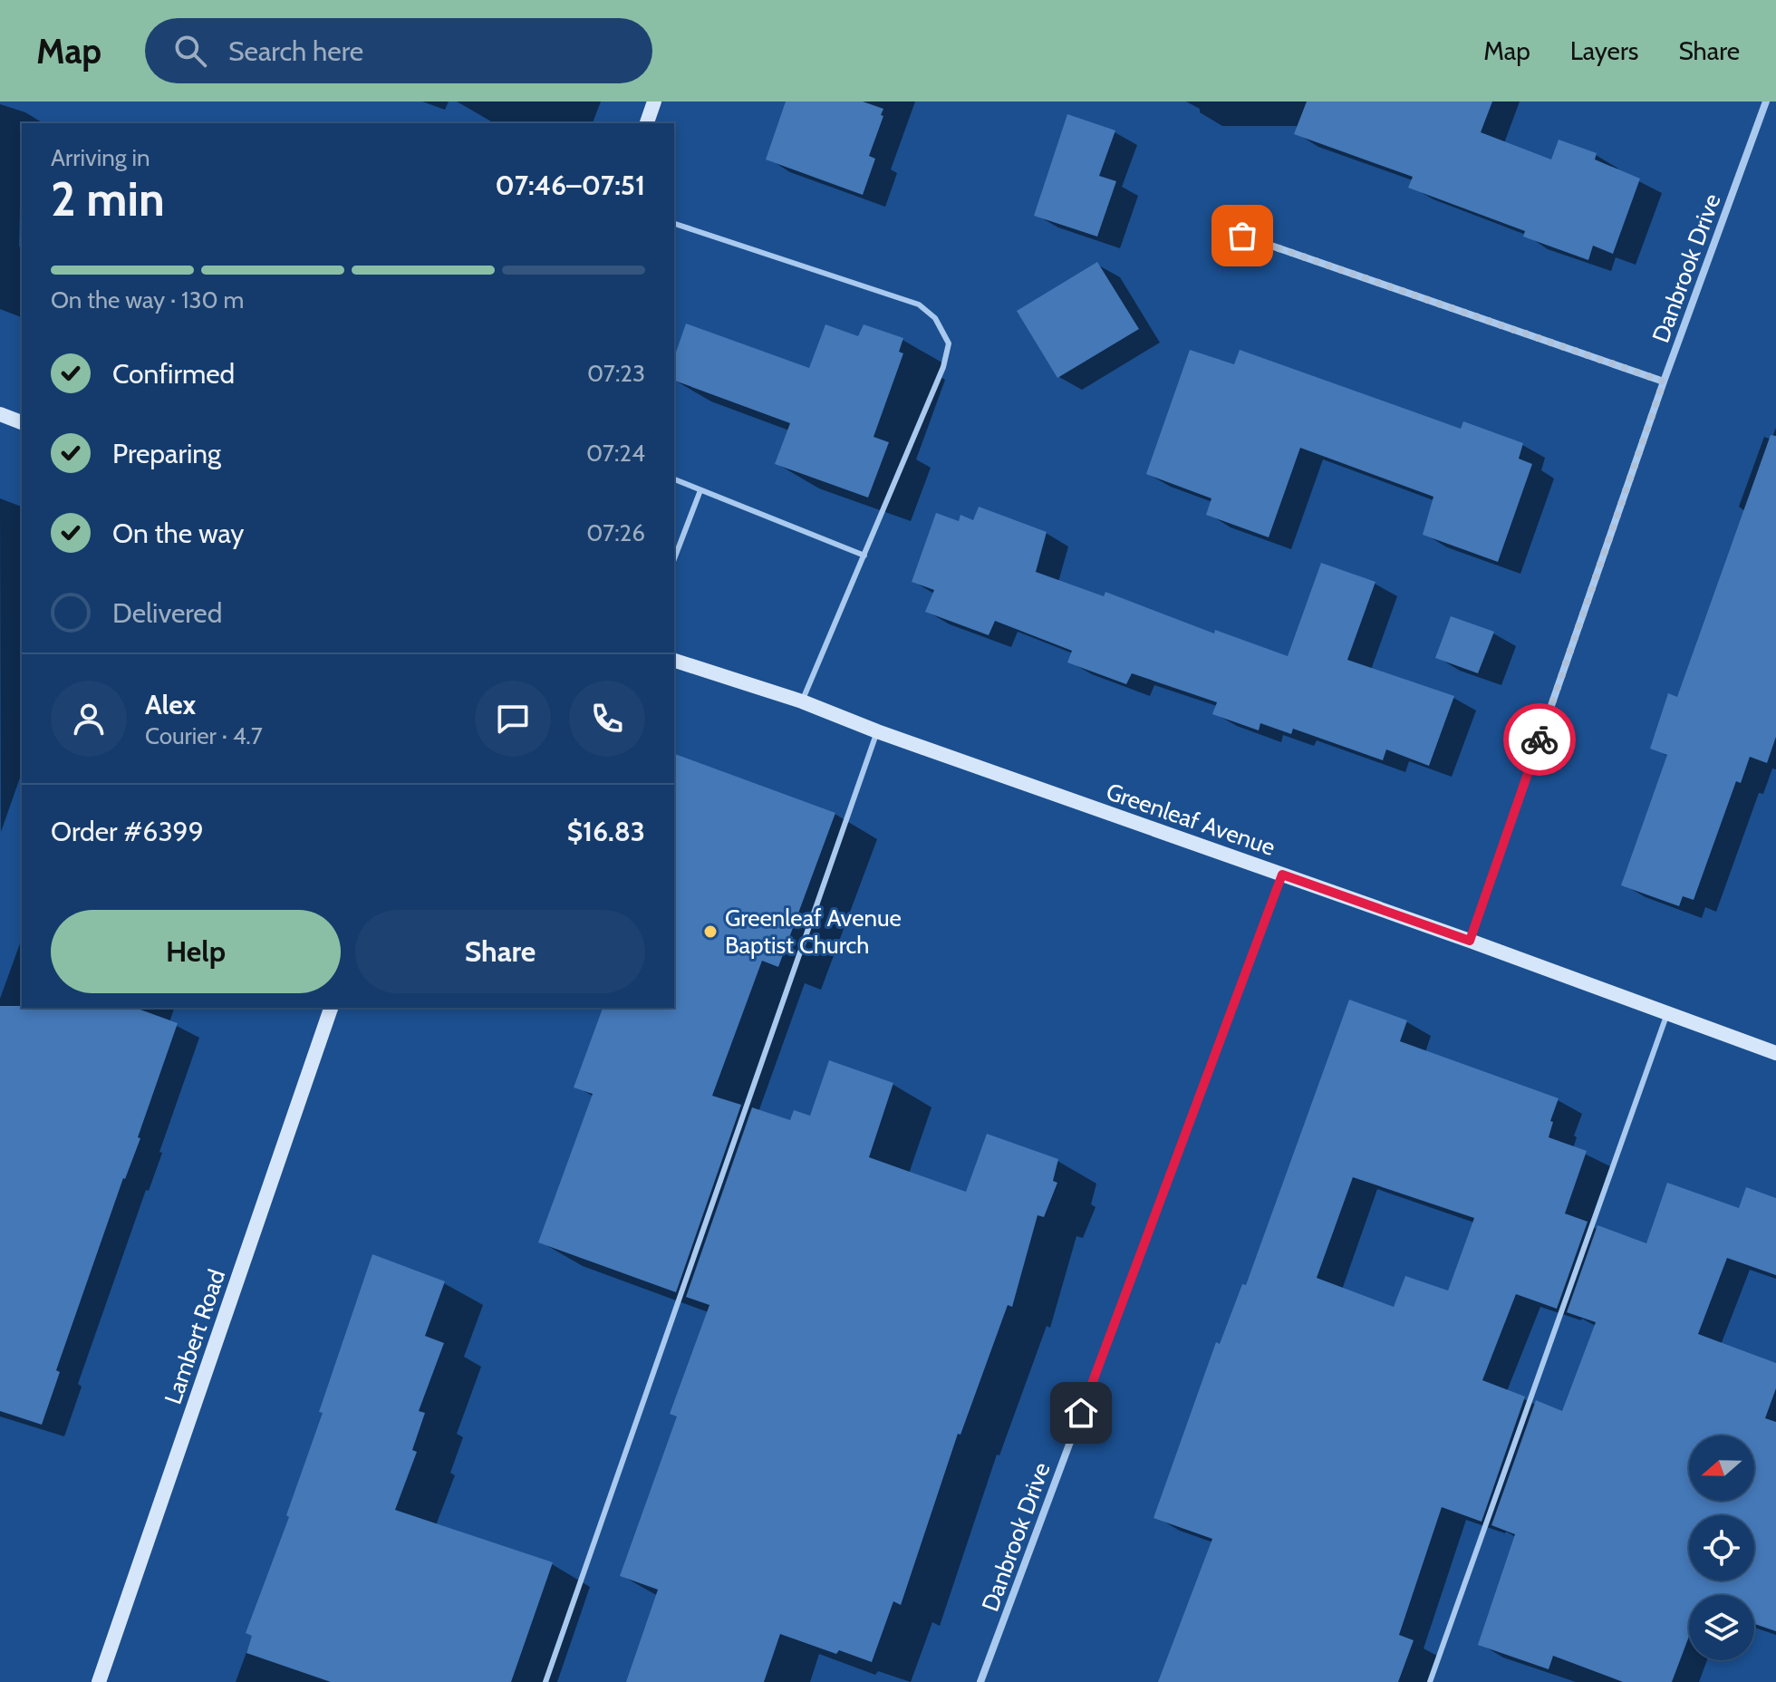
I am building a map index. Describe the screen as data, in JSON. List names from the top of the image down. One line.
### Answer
{"streets":{"street":["Danbrook Drive","Greenleaf Avenue","Lambert Road"]},"crossings":[["Danbrook Drive","Greenleaf Avenue"]],"places":["Greenleaf Avenue Baptist Church"],"north":"left","page":{"header":"Map","search":"Search here","nav":["Map","Layers","Share"],"heading":["2 min","Arriving in","07:46–07:51"],"panel":["Alex","Courier · 4.7","Order #6399","$16.83"],"bar":"On the way · 130 m","list":[["Confirmed","07:23"],["Preparing","07:24"],["On the way","07:26"],"Delivered"],"buttons":["Help","Share"]}}
